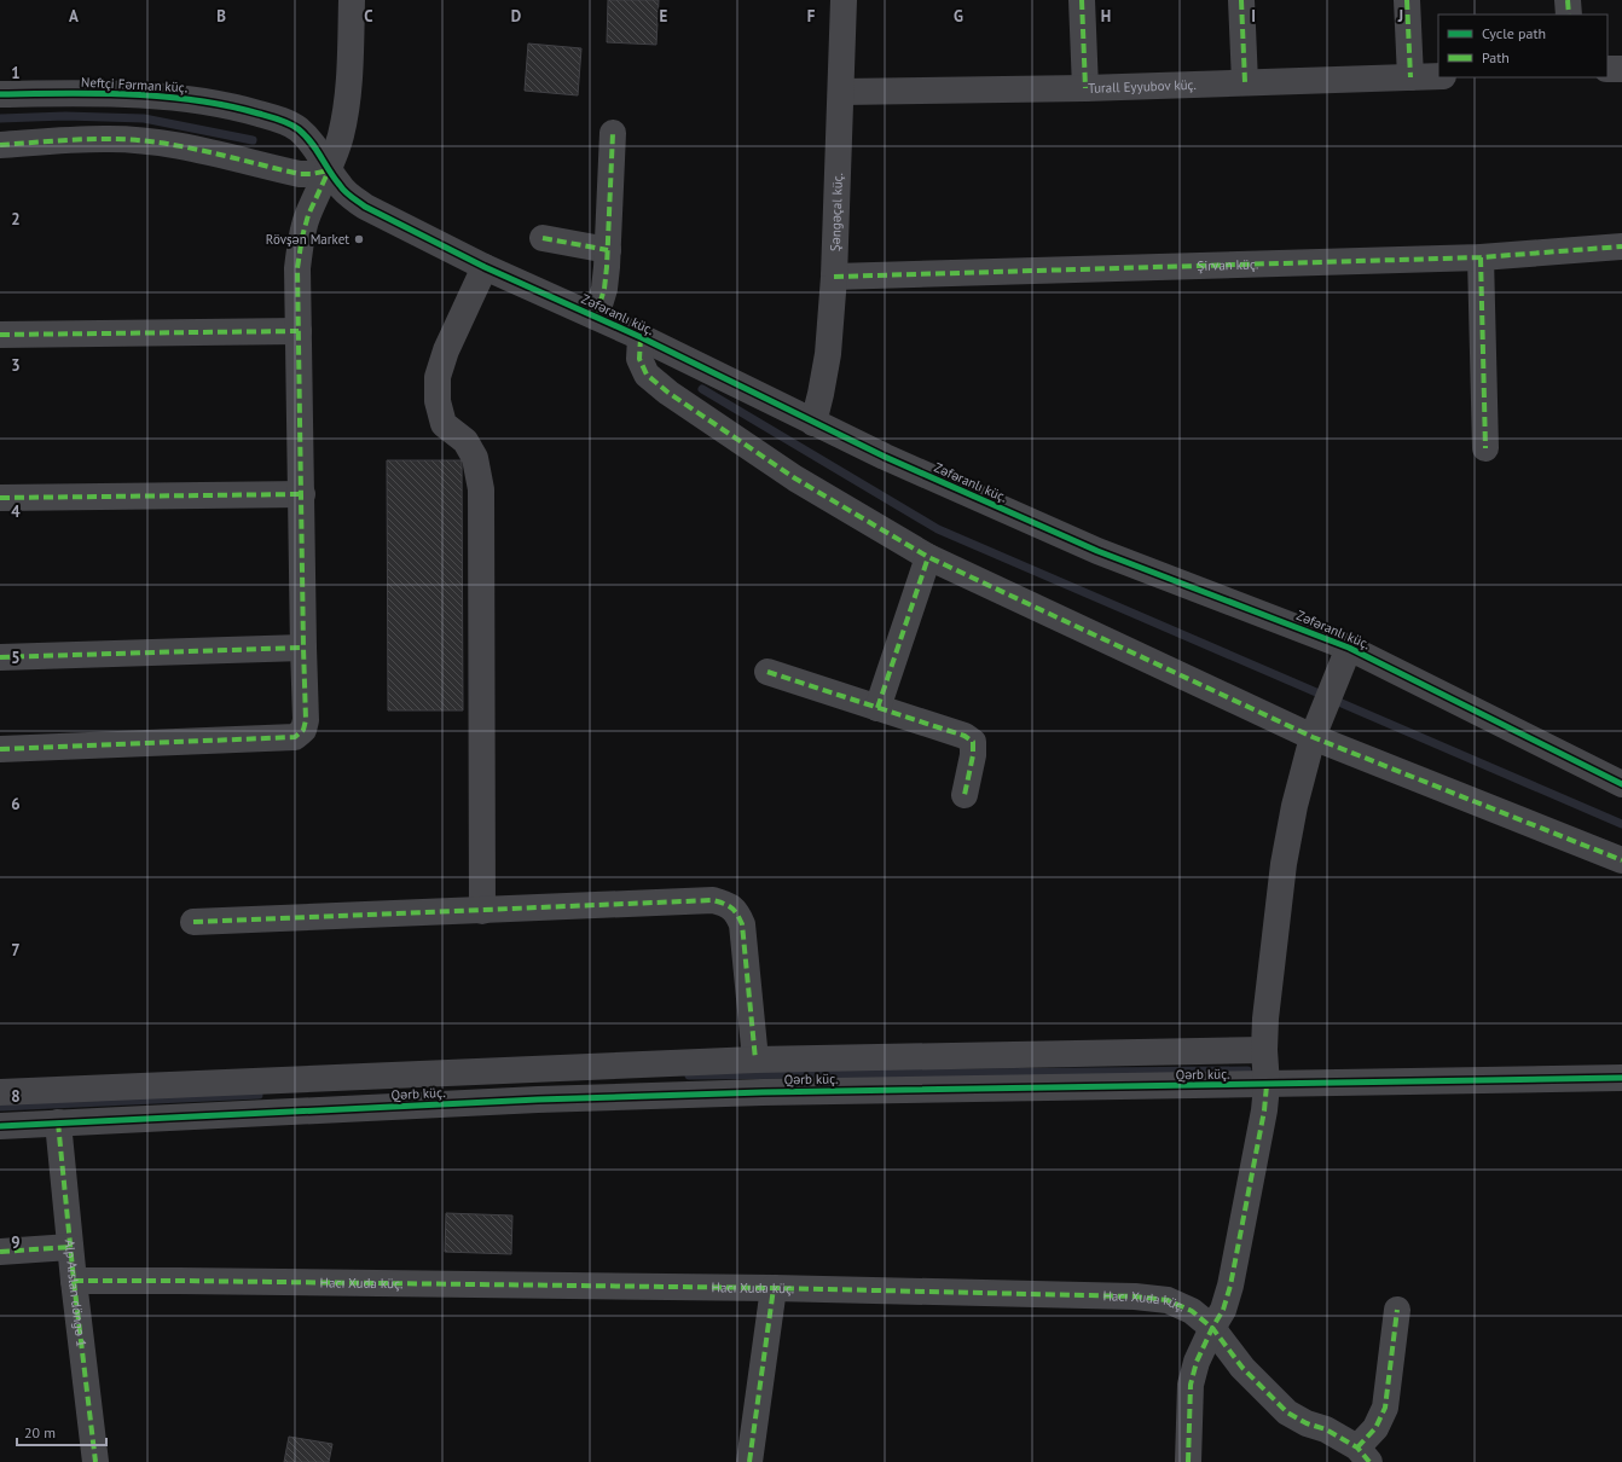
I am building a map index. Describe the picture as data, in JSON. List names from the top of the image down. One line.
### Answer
{"streets":{"street":["Neftçi Fərman küç.","Turall Eyyubov küç.","Şəngəçal küç.","Şirvan küç.","Zəfəranlı küç.","Qərb küç.","Hacı Xuda küç.","Alp Arslan döngə 1"]},"crossings":[["Neftçi Fərman küç.","Zəfəranlı küç."],["Turall Eyyubov küç.","Şəngəçal küç."],["Şəngəçal küç.","Şirvan küç."],["Şəngəçal küç.","Zəfəranlı küç."],["Qərb küç.","Alp Arslan döngə 1"],["Hacı Xuda küç.","Alp Arslan döngə 1"]],"places":["Rövşən Market"],"legend":["Cycle path","Path"],"scale_bar":"20 m","grid":{"columns":["A","B","C","D","E","F","G","H","I","J"],"rows":["1","2","3","4","5","6","7","8","9"]}}
